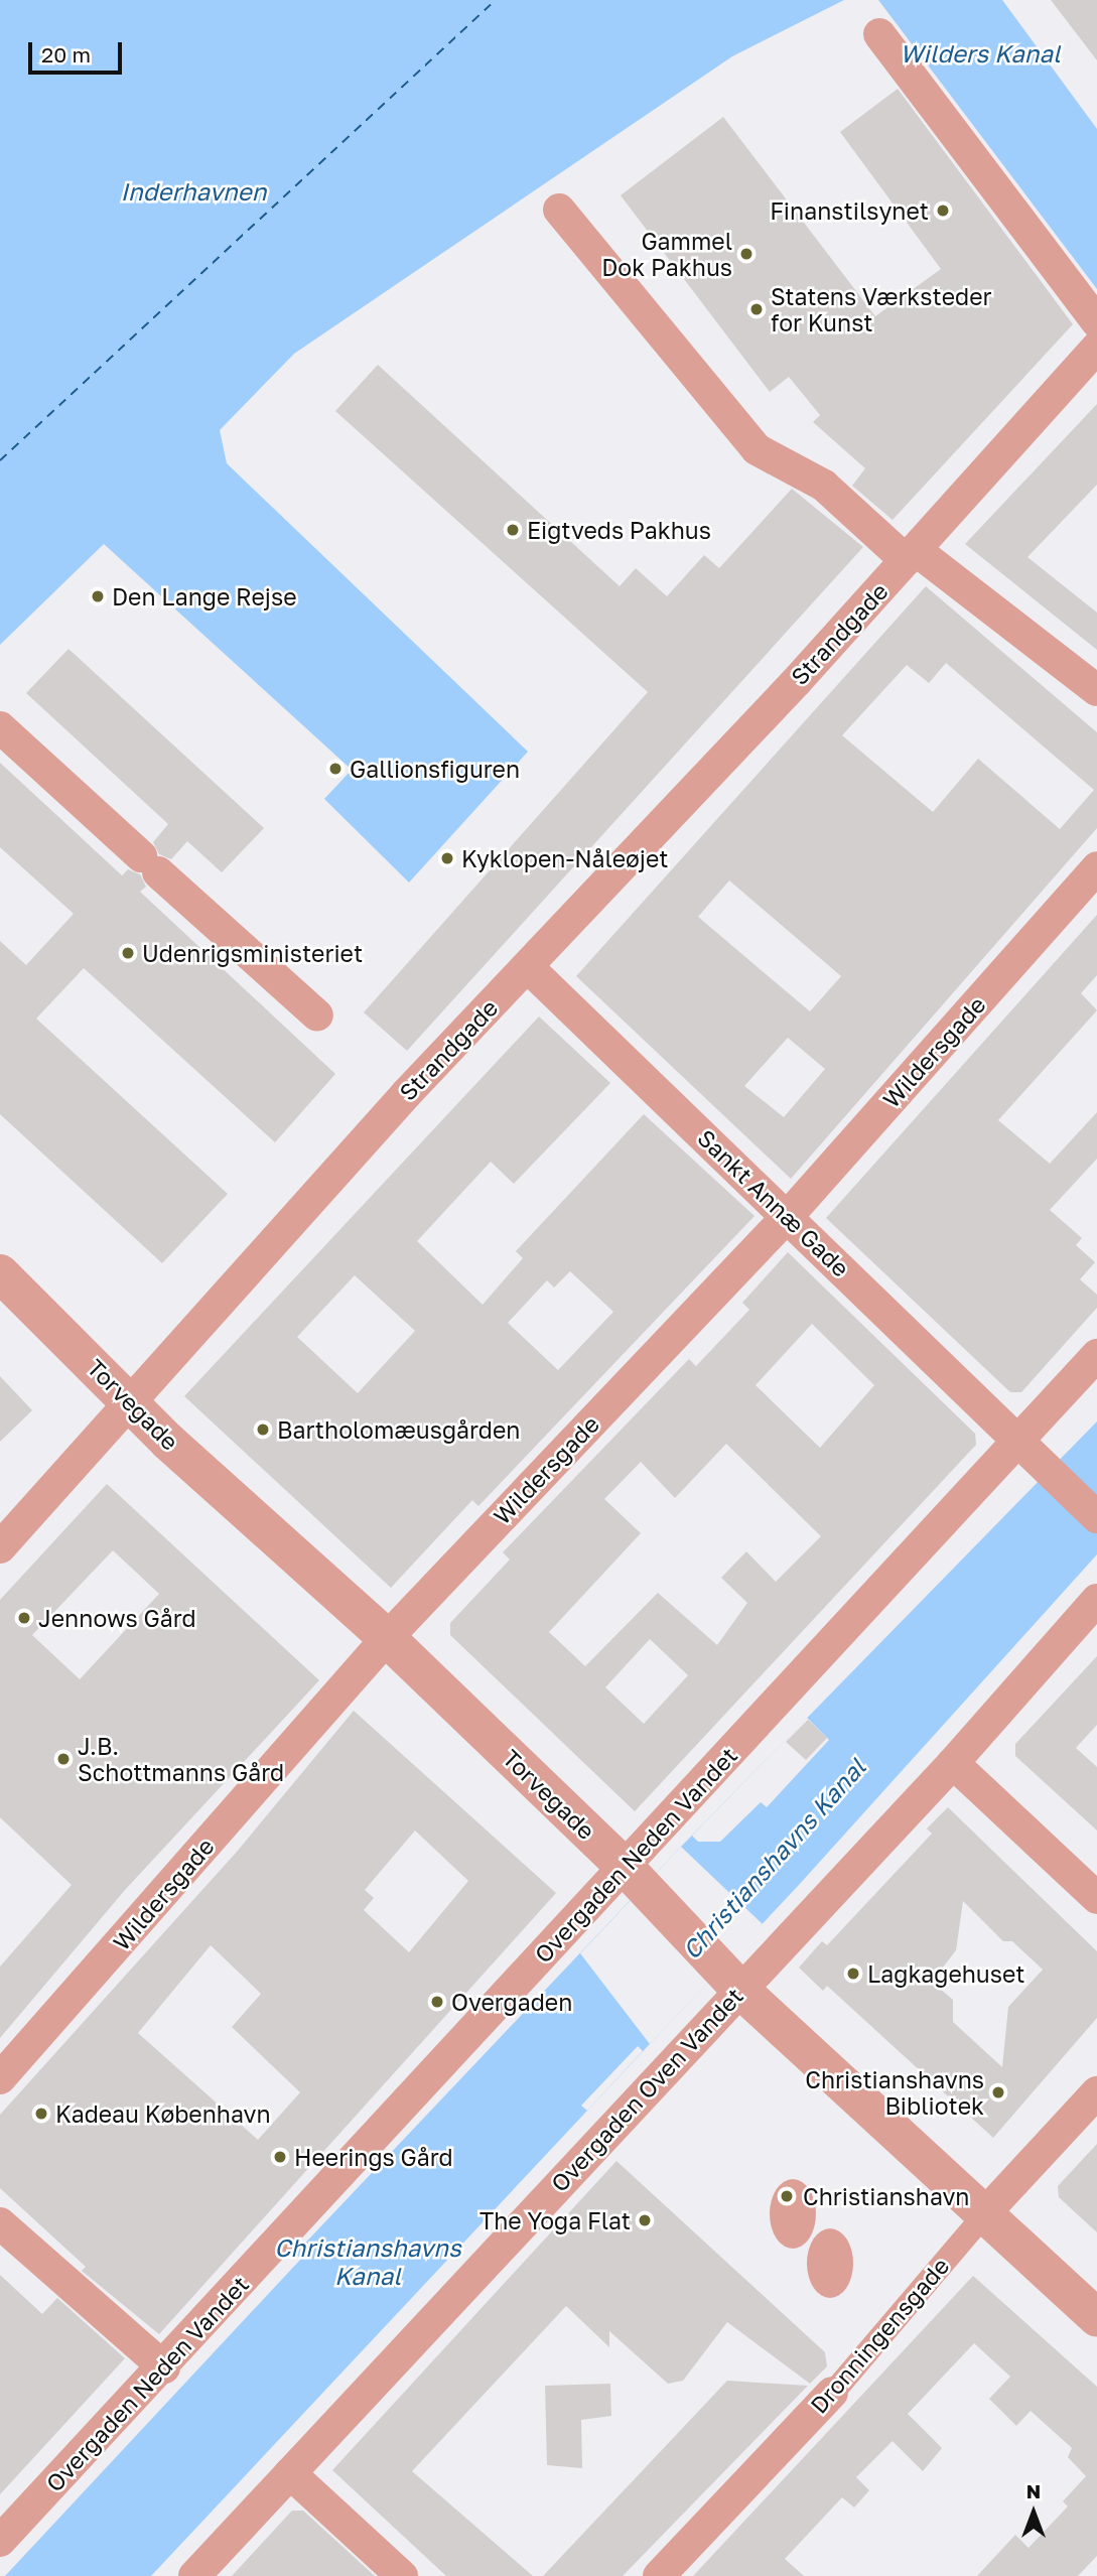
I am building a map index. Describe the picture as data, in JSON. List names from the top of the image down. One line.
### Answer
{"streets":{"street":["Strandgade","Wildersgade","Sankt Annæ Gade","Torvegade","Overgaden Neden Vandet","Overgaden Oven Vandet","Dronningensgade"]},"crossings":[["Strandgade","Sankt Annæ Gade"],["Strandgade","Torvegade"],["Wildersgade","Sankt Annæ Gade"],["Wildersgade","Torvegade"],["Sankt Annæ Gade","Overgaden Neden Vandet"],["Torvegade","Overgaden Neden Vandet"],["Torvegade","Overgaden Oven Vandet"],["Torvegade","Dronningensgade"]],"water":["Wilders Kanal","Inderhavnen","Christianshavns Kanal"],"places":["Finanstilsynet","Gammel Dok Pakhus","Statens Værksteder for Kunst","Eigtveds Pakhus","Den Lange Rejse","Gallionsfiguren","Kyklopen-Nåleøjet","Udenrigsministeriet","Bartholomæusgården","Jennows Gård","J.B. Schottmanns Gård","Lagkagehuset","Overgaden","Christianshavns Bibliotek","Kadeau København","Heerings Gård","Christianshavn","The Yoga Flat"],"scale_bar":"20 m","north":"top"}
